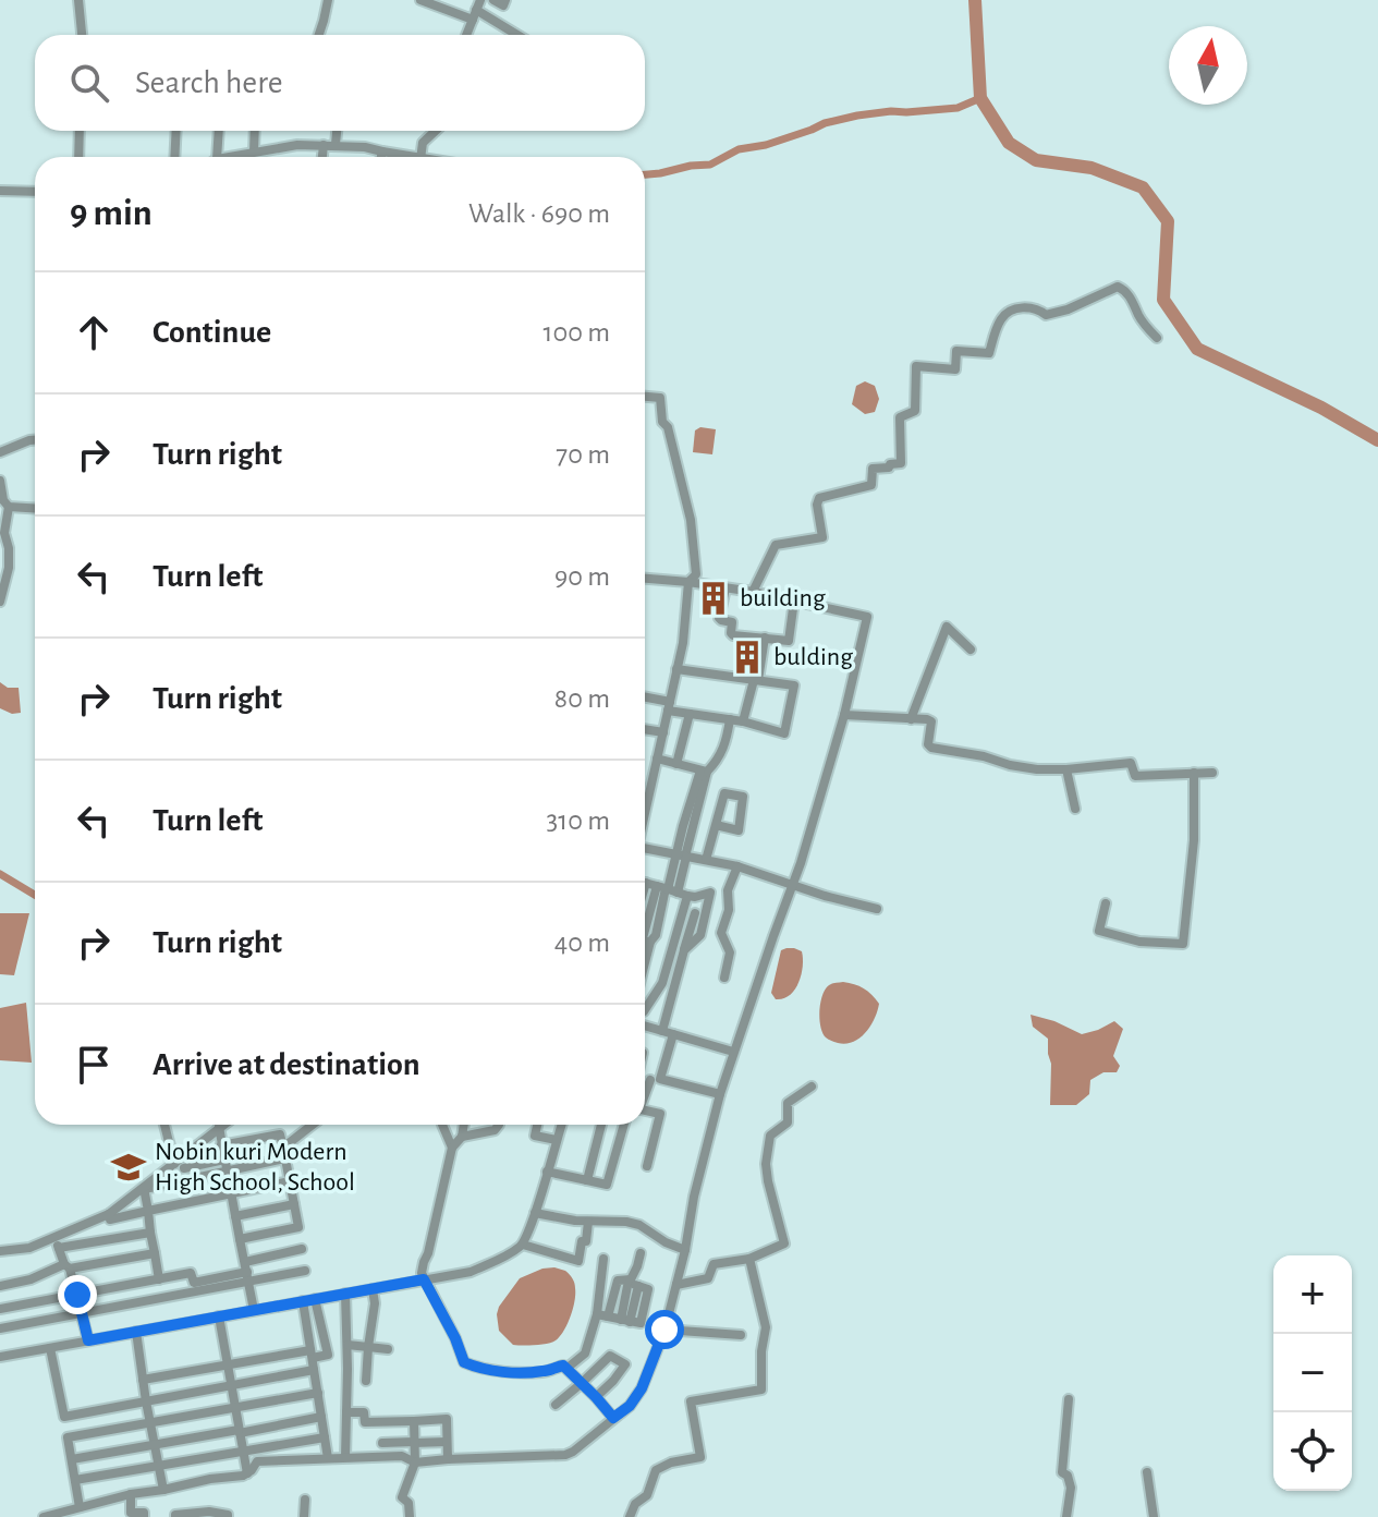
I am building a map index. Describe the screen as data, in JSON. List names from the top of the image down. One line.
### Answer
{"places":{"building":["building","bulding"],"school or university":["Nobin kuri Modern High School, School"]},"north":"top","page":{"search":"Search here","heading":["9 min","Walk · 690 m"],"list":[["Continue","100 m"],["Turn right","70 m"],["Turn left","90 m"],["Turn right","80 m"],["Turn left","310 m"],["Turn right","40 m"],"Arrive at destination"],"map_buttons":["+","−"]}}
